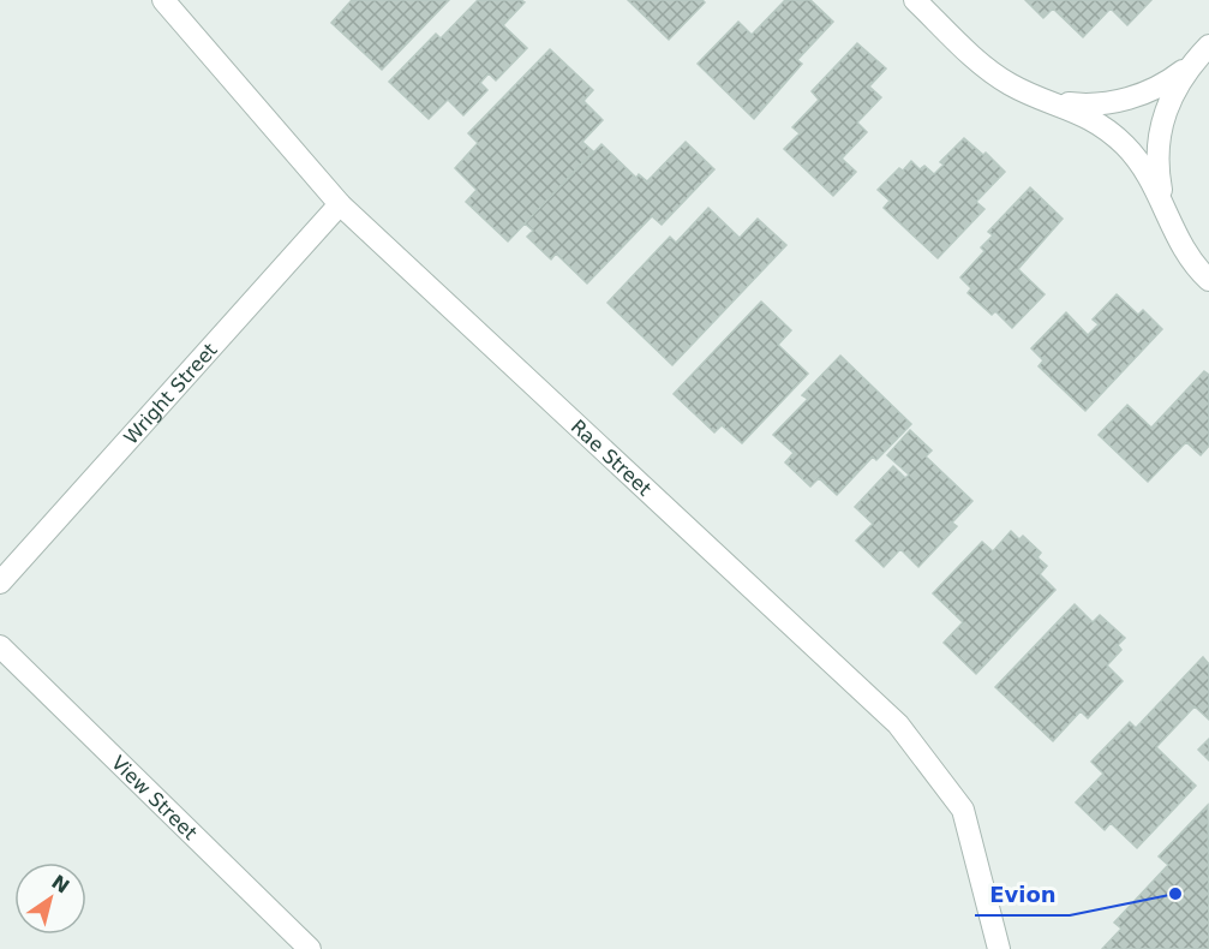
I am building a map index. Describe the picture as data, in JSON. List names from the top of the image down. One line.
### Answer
{"streets":{"street":["Wright Street","Rae Street","View Street"]},"crossings":[["Wright Street","Rae Street"]],"places":["Evion"],"north":"top right"}
